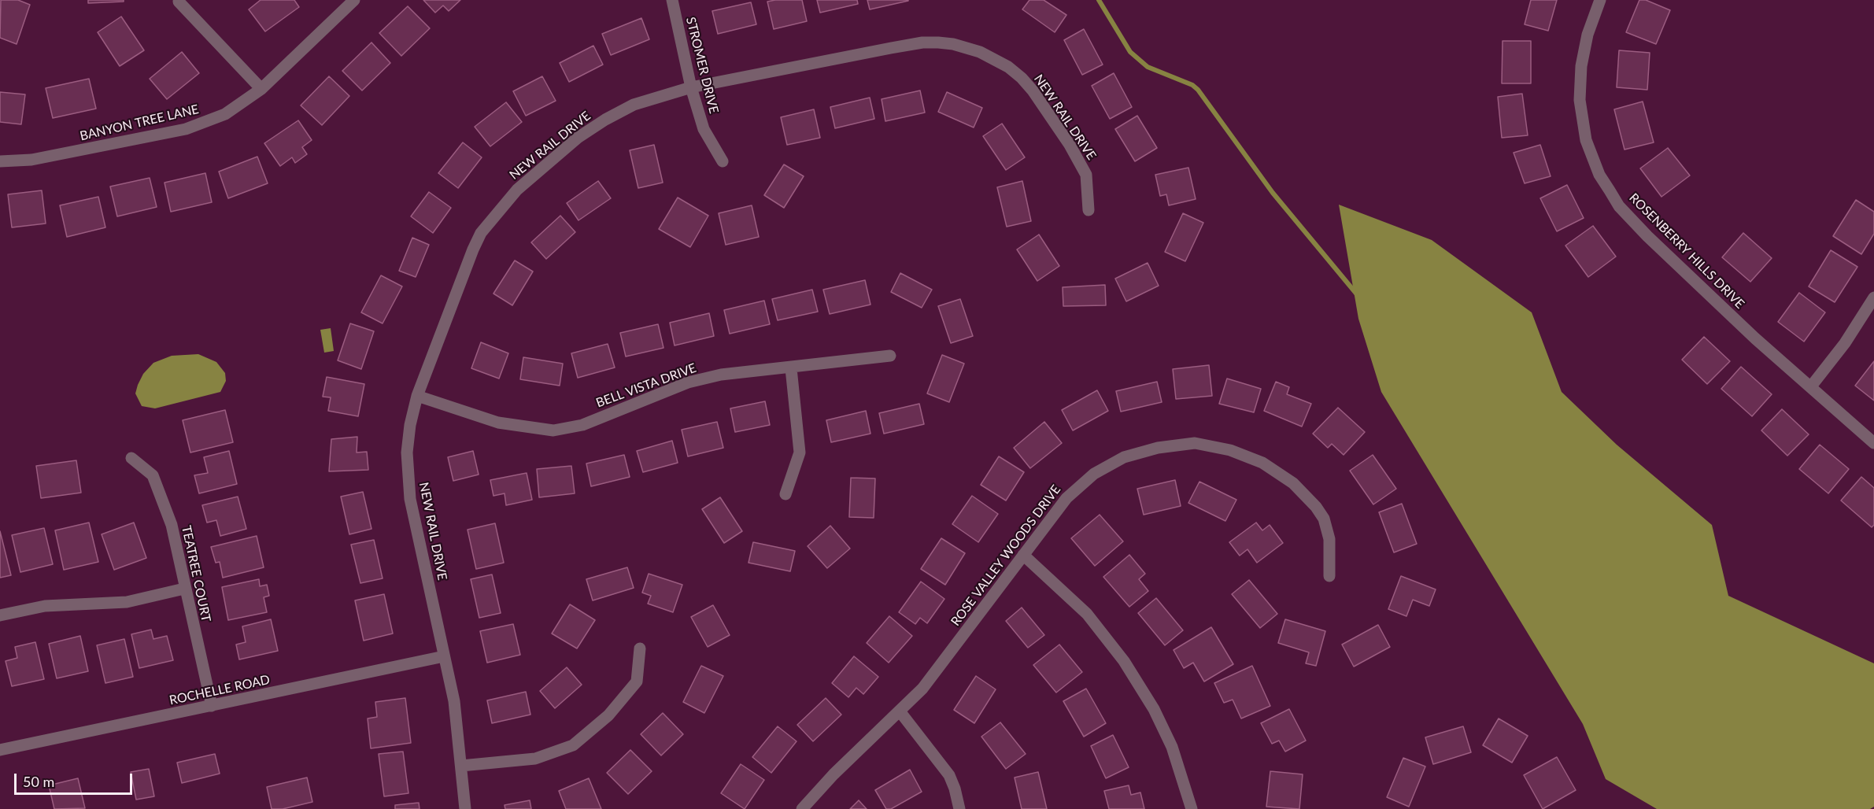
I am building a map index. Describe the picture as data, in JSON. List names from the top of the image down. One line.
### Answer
{"streets":{"street":["STROMER DRIVE","NEW RAIL DRIVE","BANYON TREE LANE","ROSENBERRY HILLS DRIVE","BELL VISTA DRIVE","ROSE VALLEY WOODS DRIVE","TEATREE COURT","ROCHELLE ROAD"]},"crossings":[["STROMER DRIVE","NEW RAIL DRIVE"],["NEW RAIL DRIVE","BELL VISTA DRIVE"],["NEW RAIL DRIVE","ROCHELLE ROAD"],["TEATREE COURT","ROCHELLE ROAD"]],"scale_bar":"50 m"}
